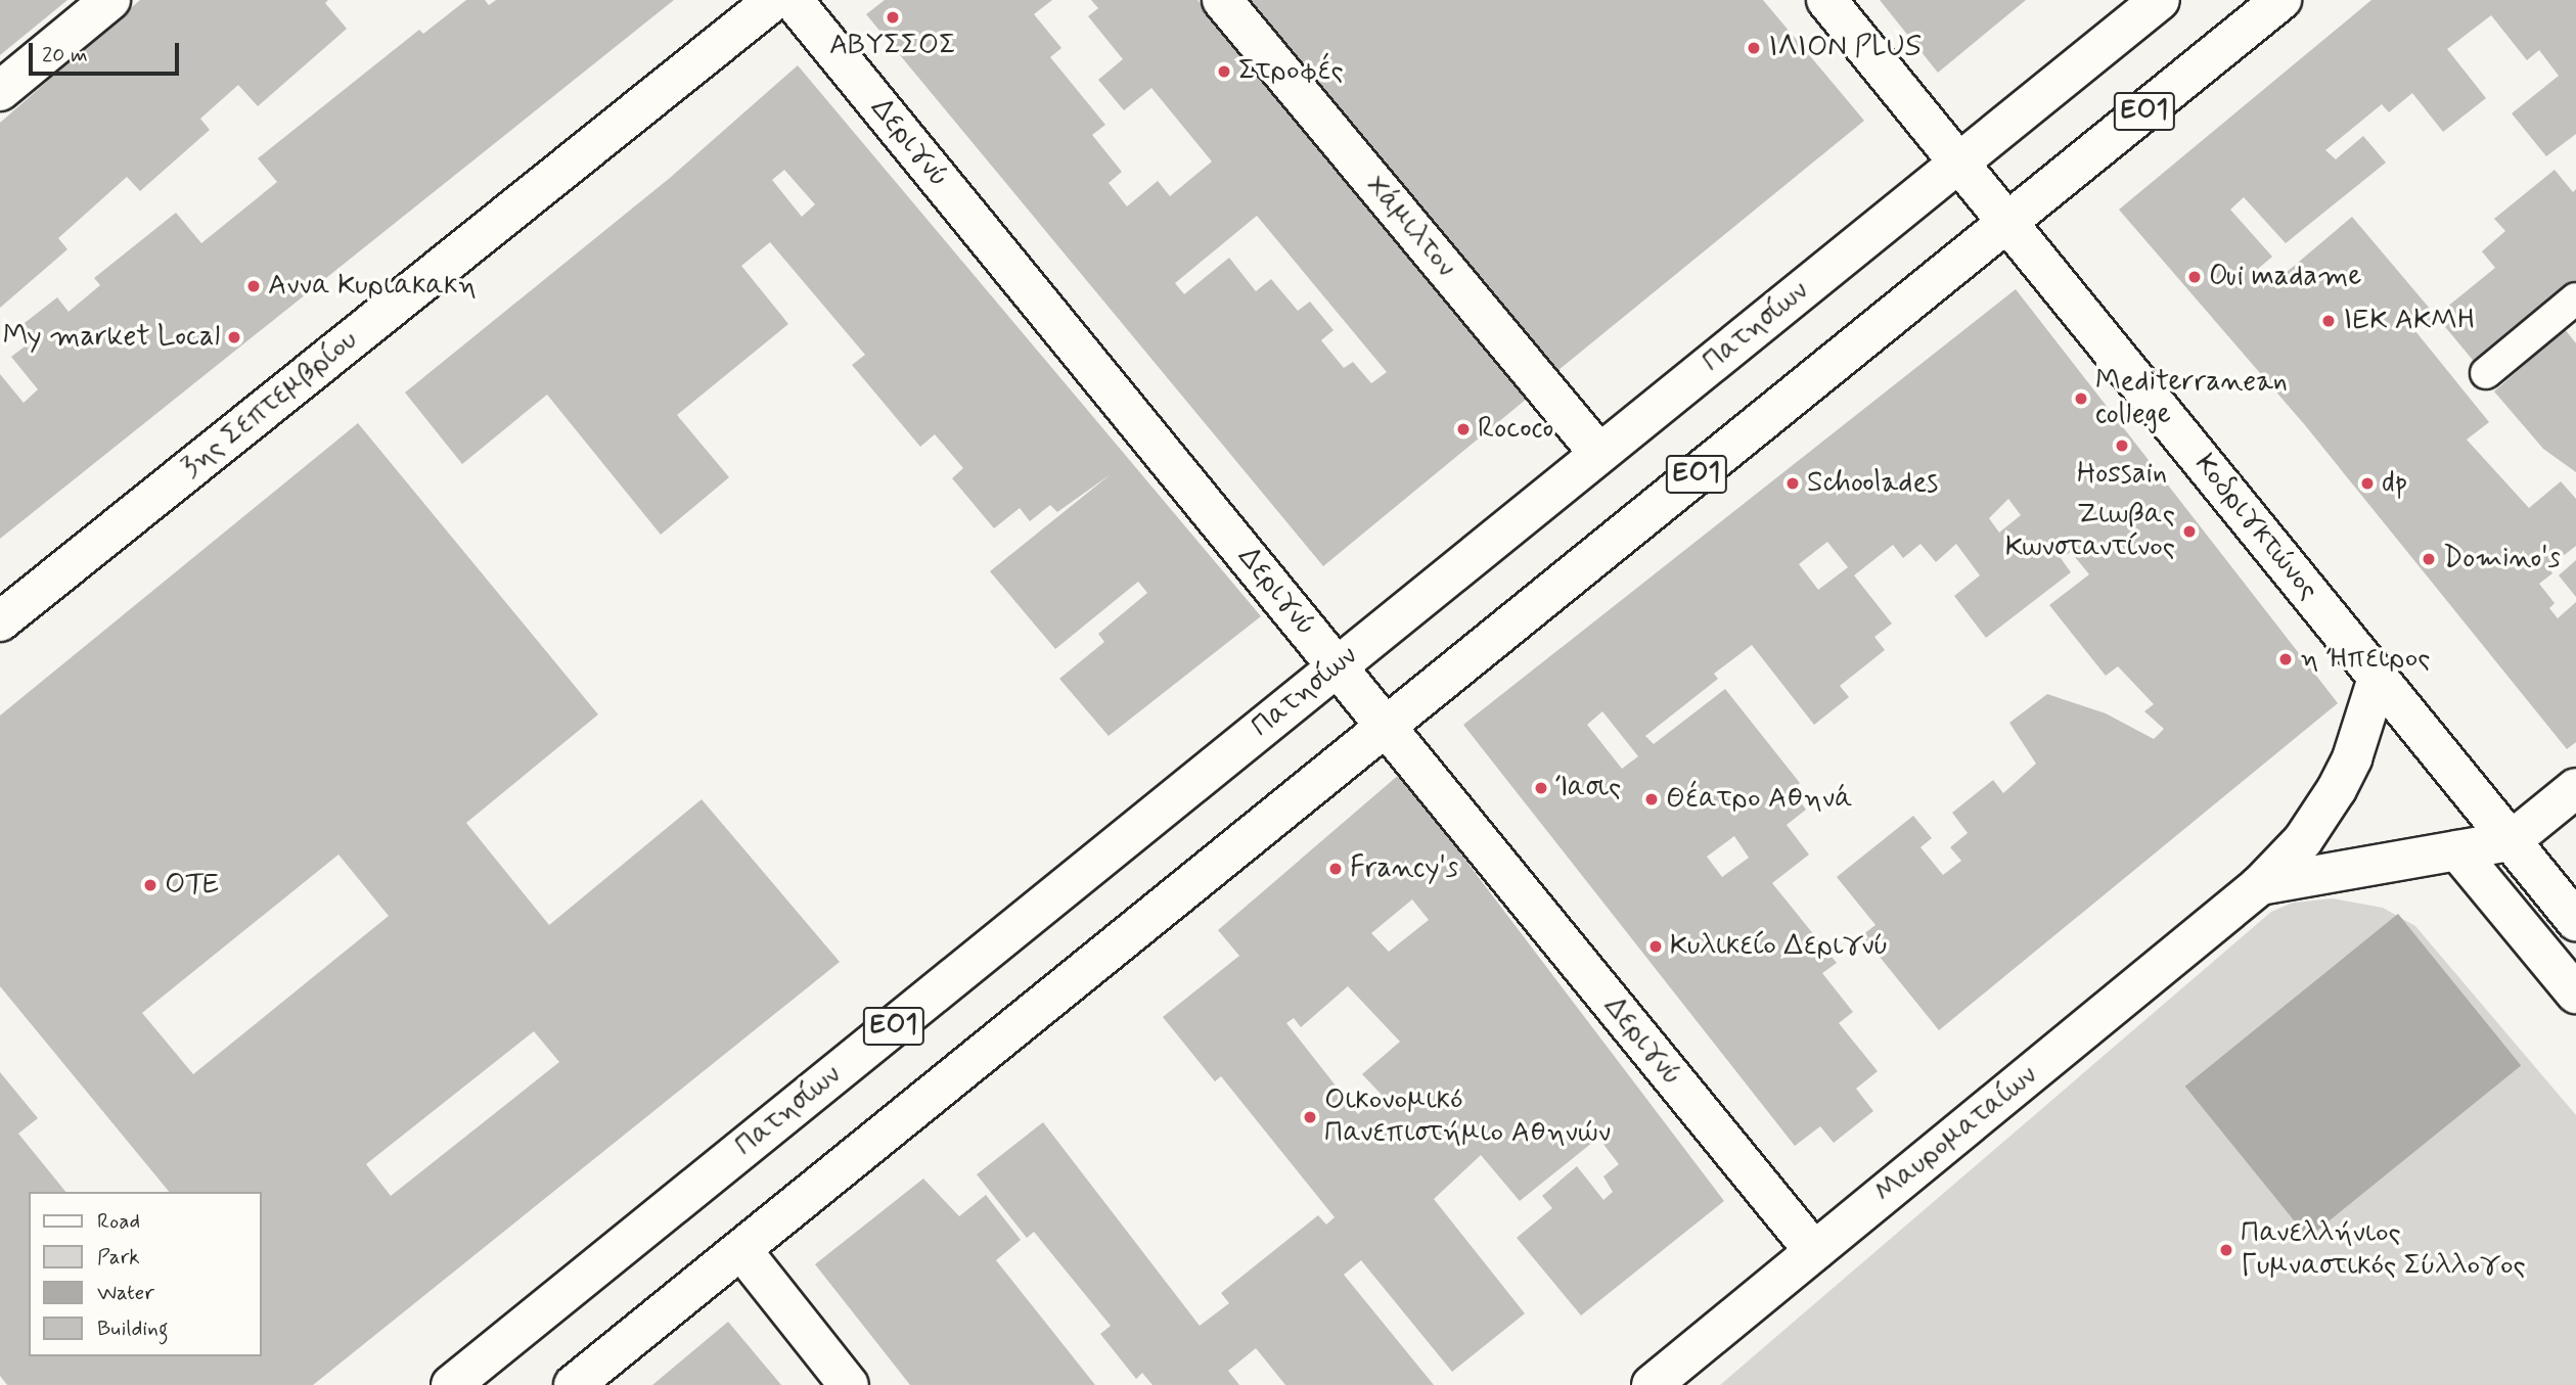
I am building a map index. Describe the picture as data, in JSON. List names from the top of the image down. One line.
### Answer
{"streets":{"main road":["ΕΟ1","Δεριγνύ","Χάμιλτον","Πατησίων","3ης Σεπτεμβρίου","Κοδριγκτώνος","Μαυροματαίων"]},"crossings":[["ΕΟ1","Δεριγνύ"],["ΕΟ1","Κοδριγκτώνος"],["Δεριγνύ","Πατησίων"],["Δεριγνύ","Μαυροματαίων"],["Χάμιλτον","Πατησίων"],["Πατησίων","Κοδριγκτώνος"],["Κοδριγκτώνος","Μαυροματαίων"]],"places":["ΑΒΥΣΣΟΣ","ΙΛΙΟΝ PLUS","Στροφές","Oui madame","Αννα Κυριακακη","ΙΕΚ ΑΚΜΗ","My market Local","Mediterranean college","Rococo","Hossain","Schoolades","dp","Ζιωβας Κωνσταντίνος","Domino's","η Ήπειρος","Ίασις","Θέατρο Αθηνά","Francy's","ΟΤΕ","Κυλικείο Δεριγνύ","Οικονομικό Πανεπιστήμιο Αθηνών","Πανελλήνιος Γυμναστικός Σύλλογος"],"legend":["Road","Park","Water","Building"],"scale_bar":"20 m"}
